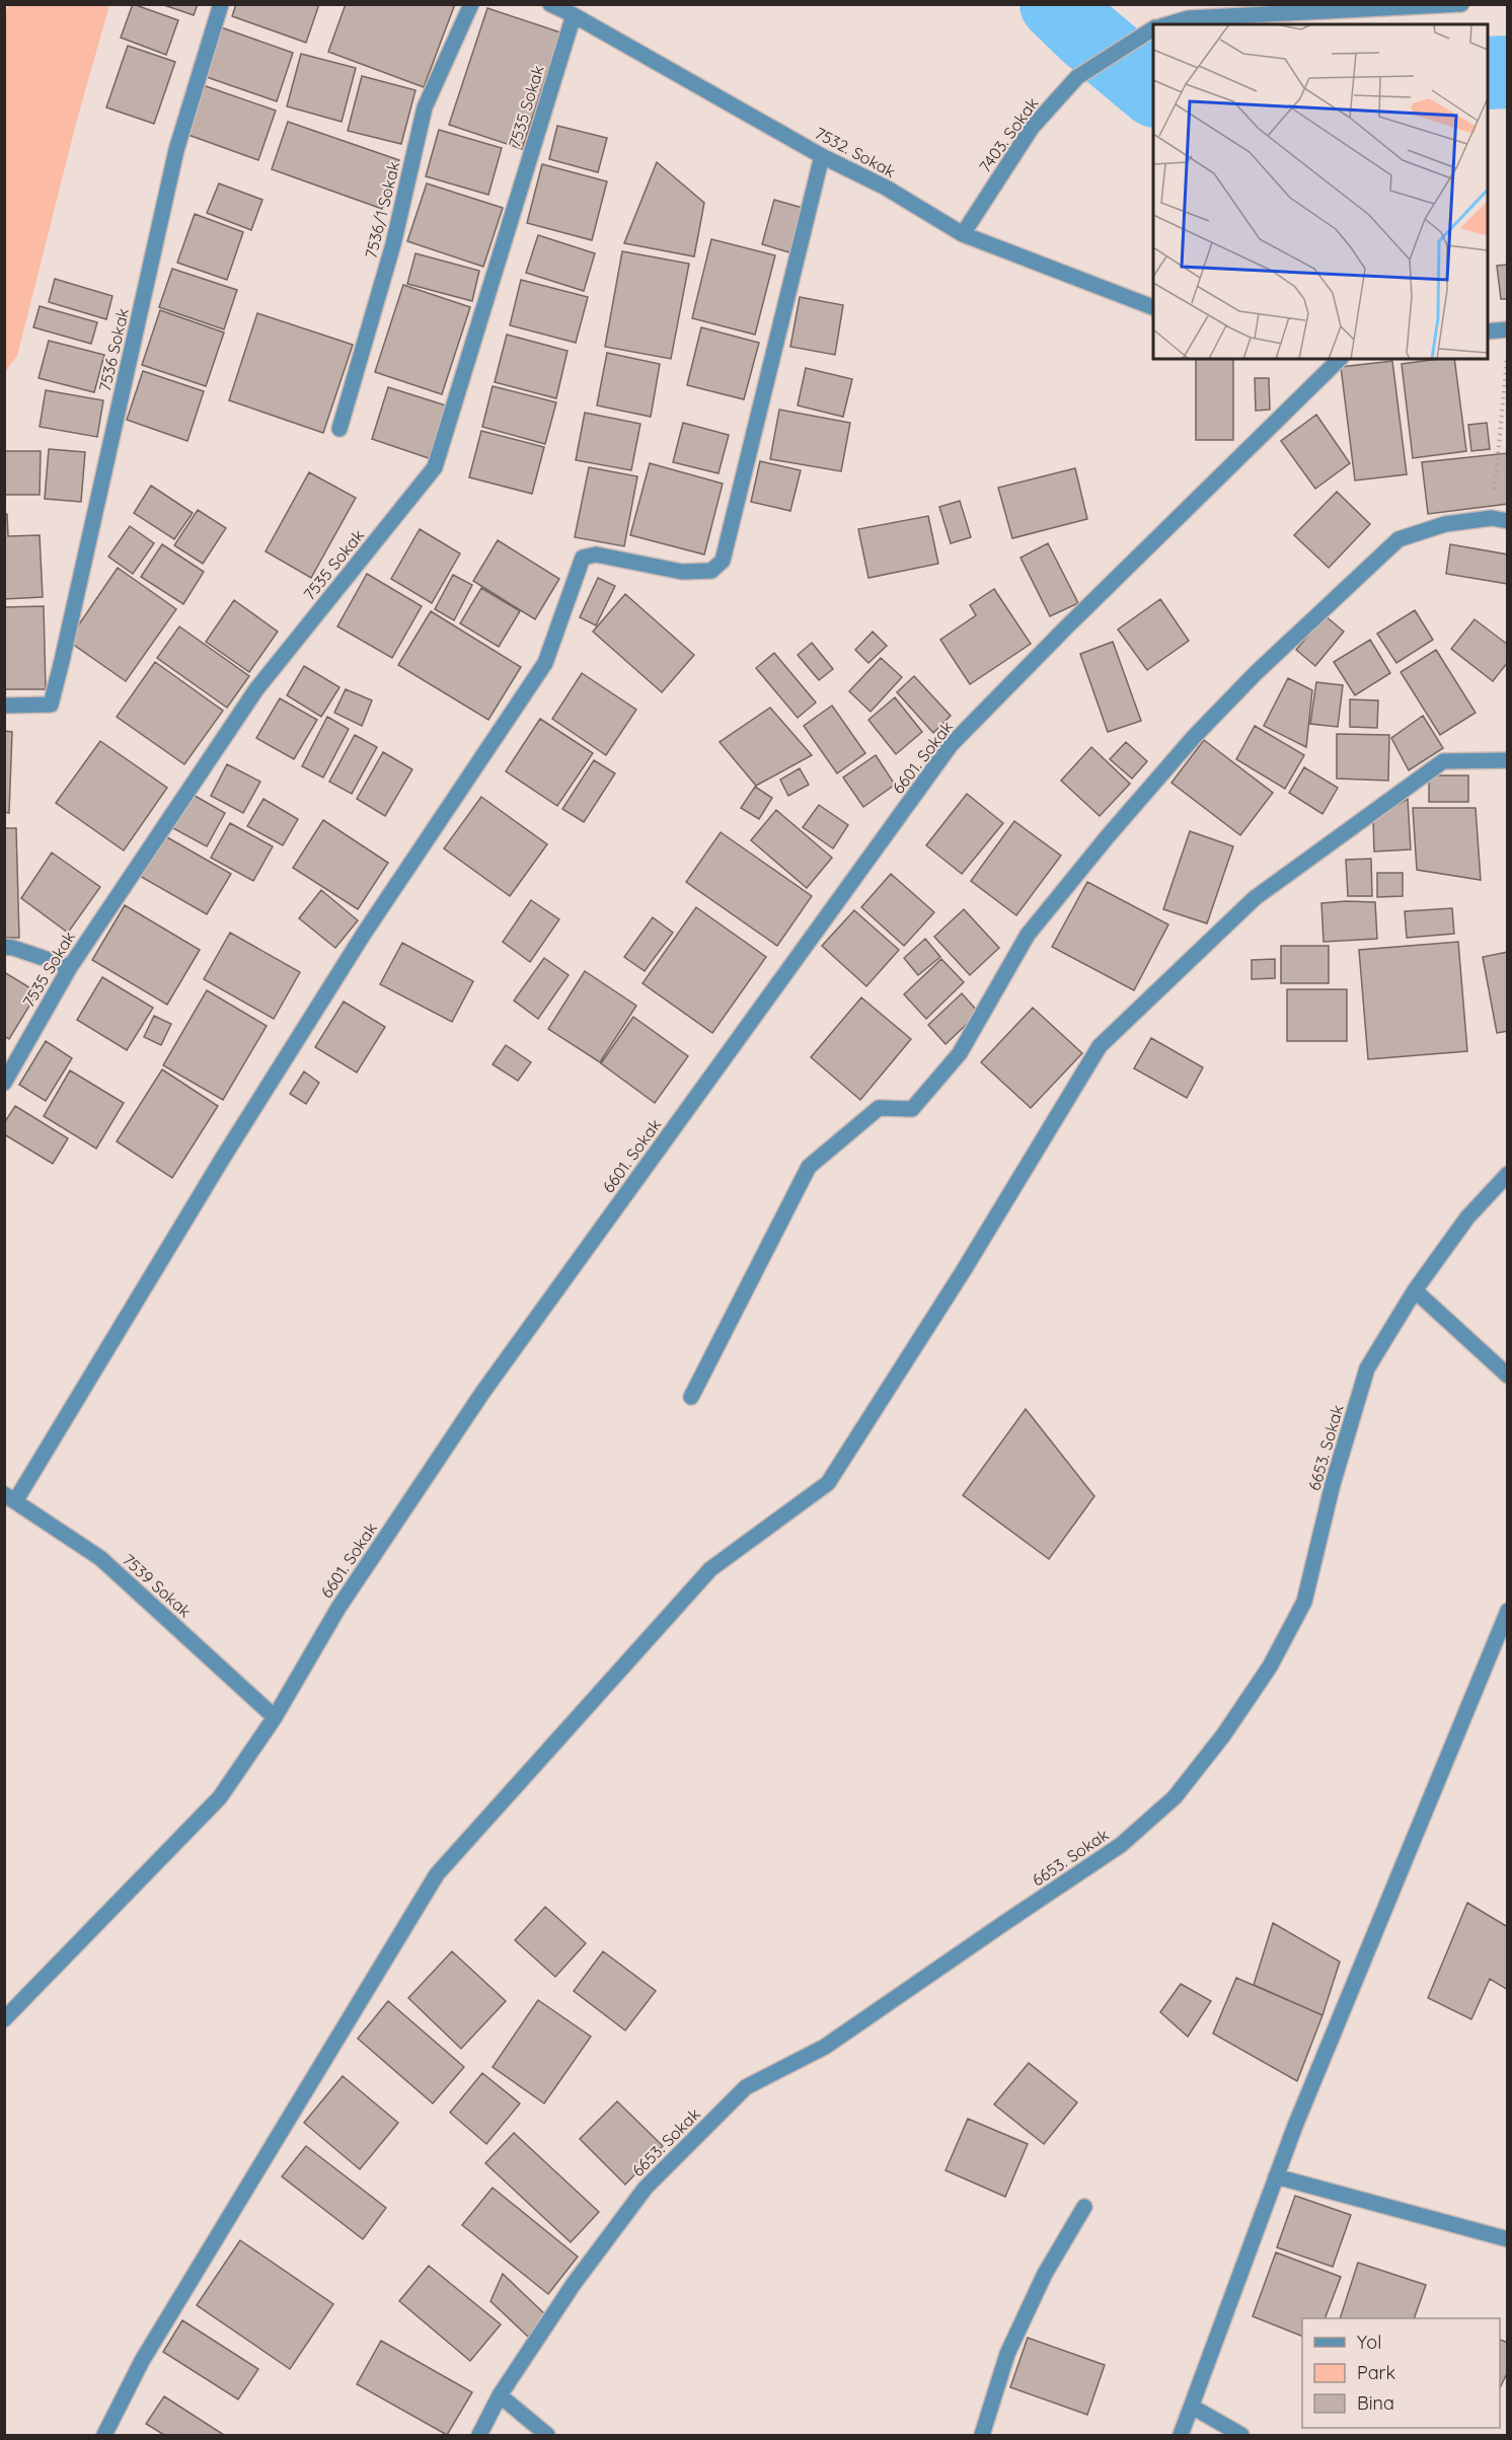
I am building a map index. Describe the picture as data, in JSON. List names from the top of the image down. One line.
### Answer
{"streets":{"street":["7535 Sokak","7403. Sokak","7532. Sokak","7536/1 Sokak","7536 Sokak","6601. Sokak","6653. Sokak","7539 Sokak"]},"crossings":[["7535 Sokak","7532. Sokak"],["7403. Sokak","7532. Sokak"],["6601. Sokak","7539 Sokak"]],"legend":["Yol","Park","Bina"]}
